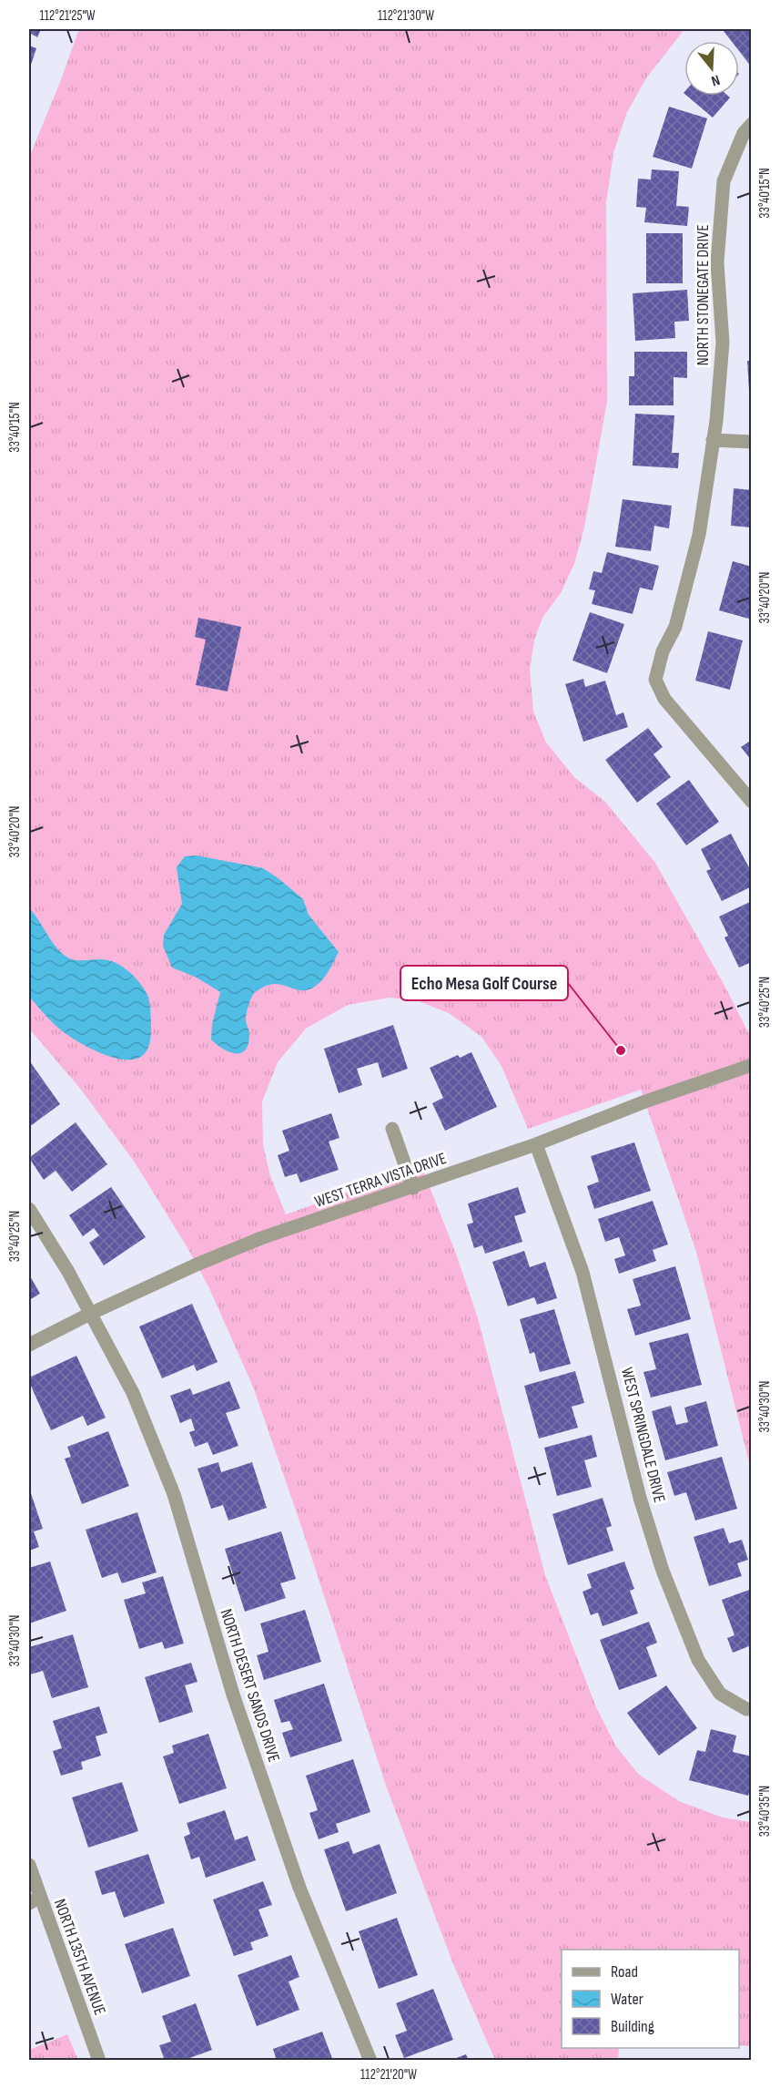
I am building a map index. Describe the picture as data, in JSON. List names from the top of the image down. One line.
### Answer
{"streets":{"street":["NORTH STONEGATE DRIVE","WEST TERRA VISTA DRIVE","WEST SPRINGDALE DRIVE","NORTH DESERT SANDS DRIVE","NORTH 135TH AVENUE"]},"crossings":[["WEST TERRA VISTA DRIVE","WEST SPRINGDALE DRIVE"],["WEST TERRA VISTA DRIVE","NORTH DESERT SANDS DRIVE"]],"places":["Echo Mesa Golf Course"],"legend":["Road","Water","Building"],"north":"bottom","coordinates":["112°21'25\"W","112°21'30\"W","33°40'15\"N","33°40'20\"N","33°40'25\"N","33°40'30\"N","33°40'35\"N","112°21'20\"W"]}
